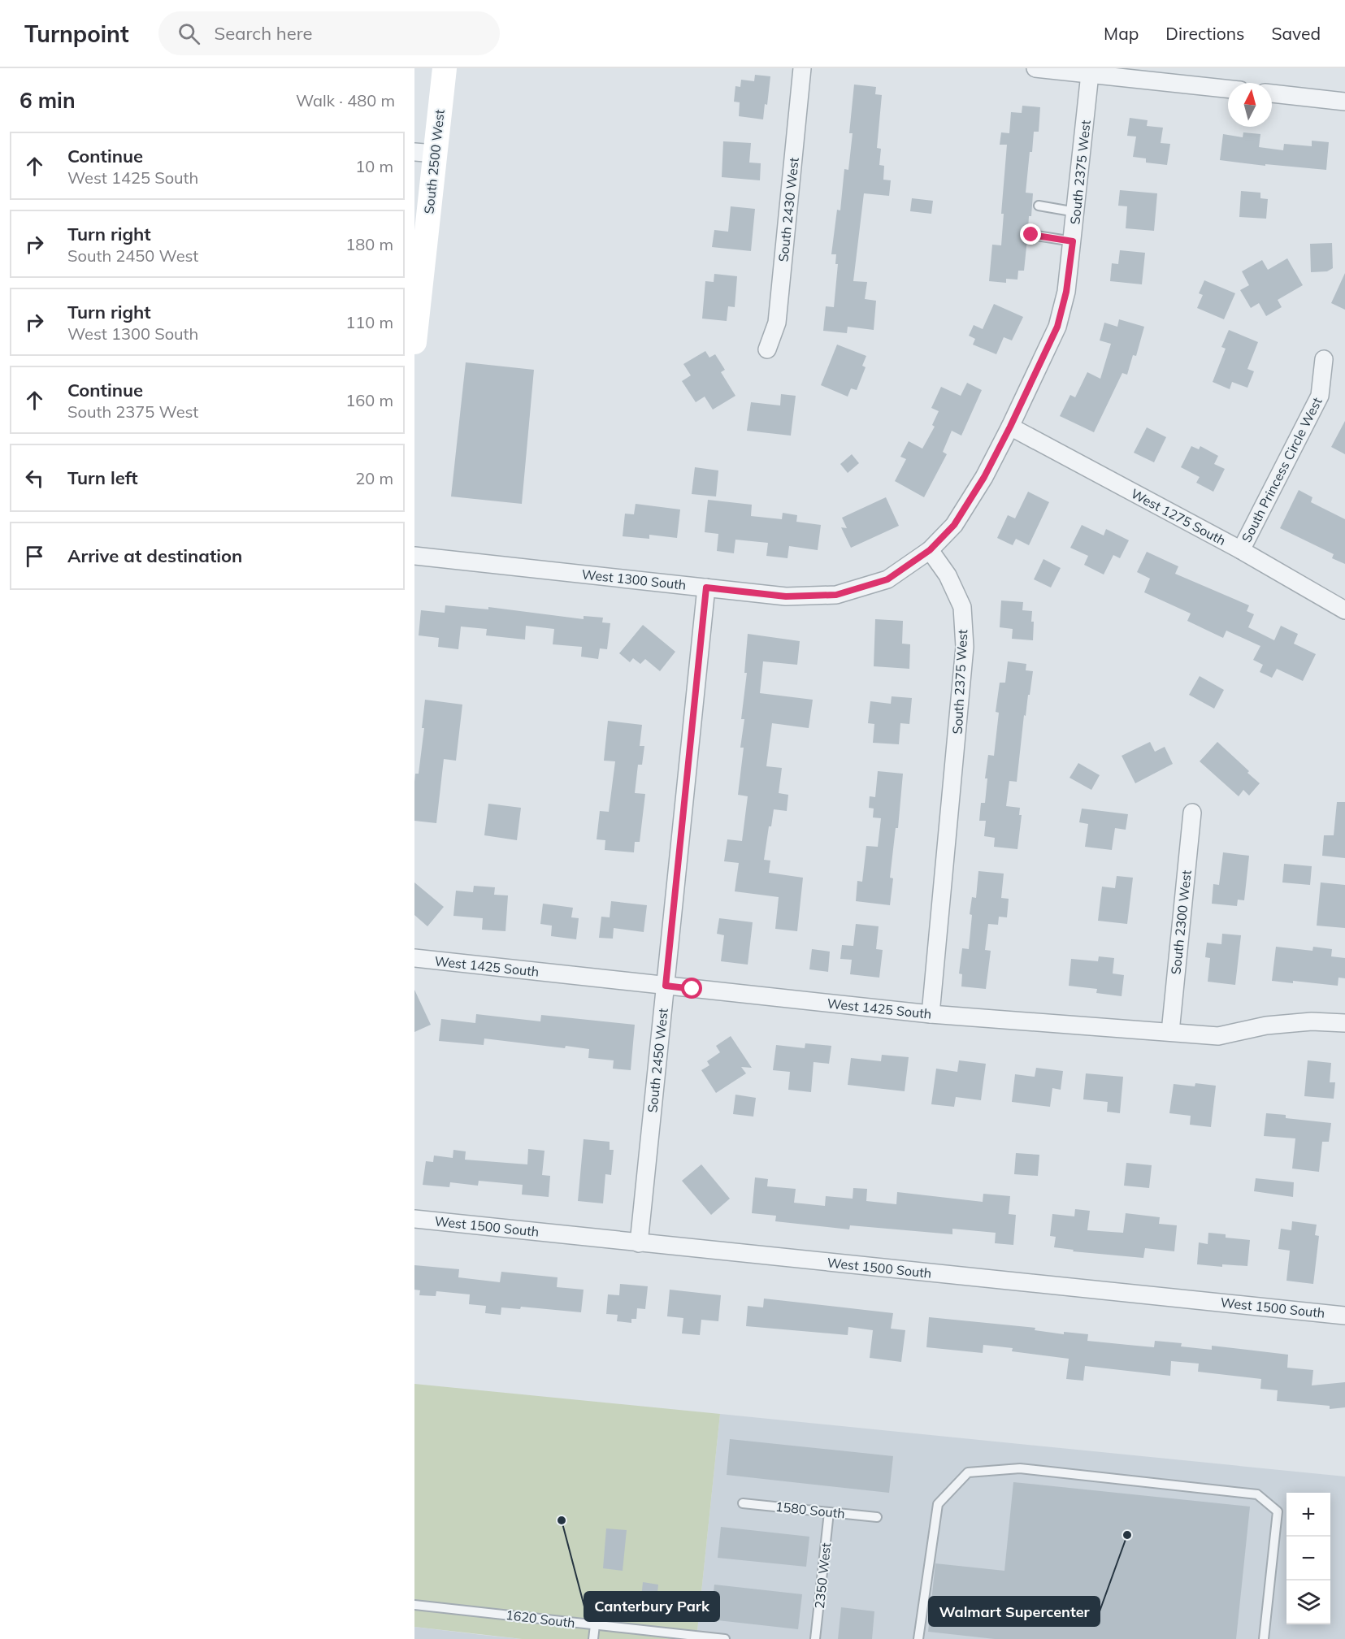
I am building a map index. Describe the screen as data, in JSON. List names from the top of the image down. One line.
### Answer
{"streets":{"street":["South 2500 West","South 2375 West","South 2430 West","South Princess Circle West","West 1275 South","West 1300 South","South 2300 West","West 1425 South","South 2450 West","West 1500 South"],"lane":["1580 South","2350 West","1620 South"]},"crossings":[["South 2375 West","West 1275 South"],["South 2375 West","West 1300 South"],["South 2375 West","West 1425 South"],["South Princess Circle West","West 1275 South"],["West 1300 South","South 2450 West"],["South 2300 West","West 1425 South"],["West 1425 South","South 2450 West"],["South 2450 West","West 1500 South"],["1580 South","2350 West"]],"places":["Canterbury Park","Walmart Supercenter"],"north":"top","page":{"header":"Turnpoint","search":"Search here","nav":["Map","Directions","Saved"],"heading":["6 min","Walk · 480 m"],"list":[["Continue","West 1425 South","10 m"],["Turn right","South 2450 West","180 m"],["Turn right","West 1300 South","110 m"],["Continue","South 2375 West","160 m"],["Turn left","20 m"],"Arrive at destination"],"map_buttons":["+","−"]}}
